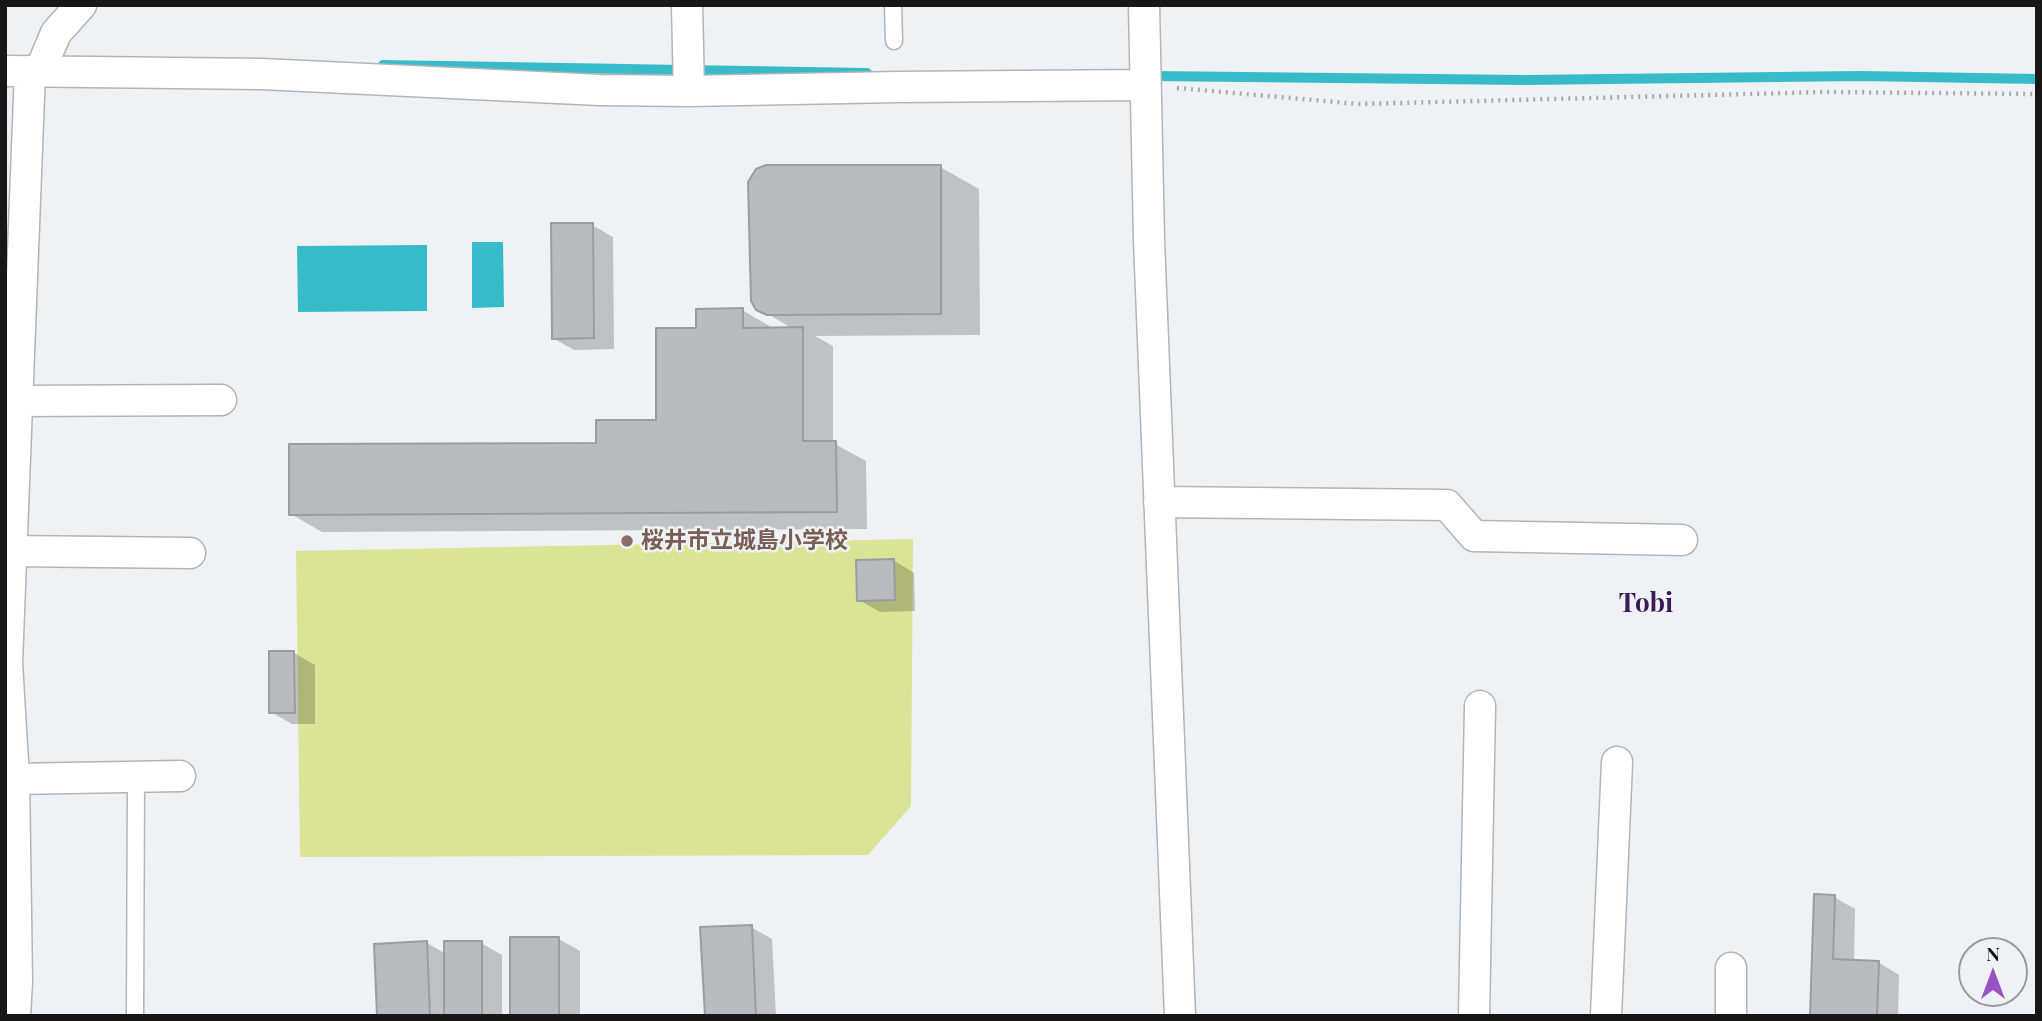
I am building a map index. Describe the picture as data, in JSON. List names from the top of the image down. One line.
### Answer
{"districts":["Tobi"],"places":["桜井市立城島小学校"],"north":"top"}
